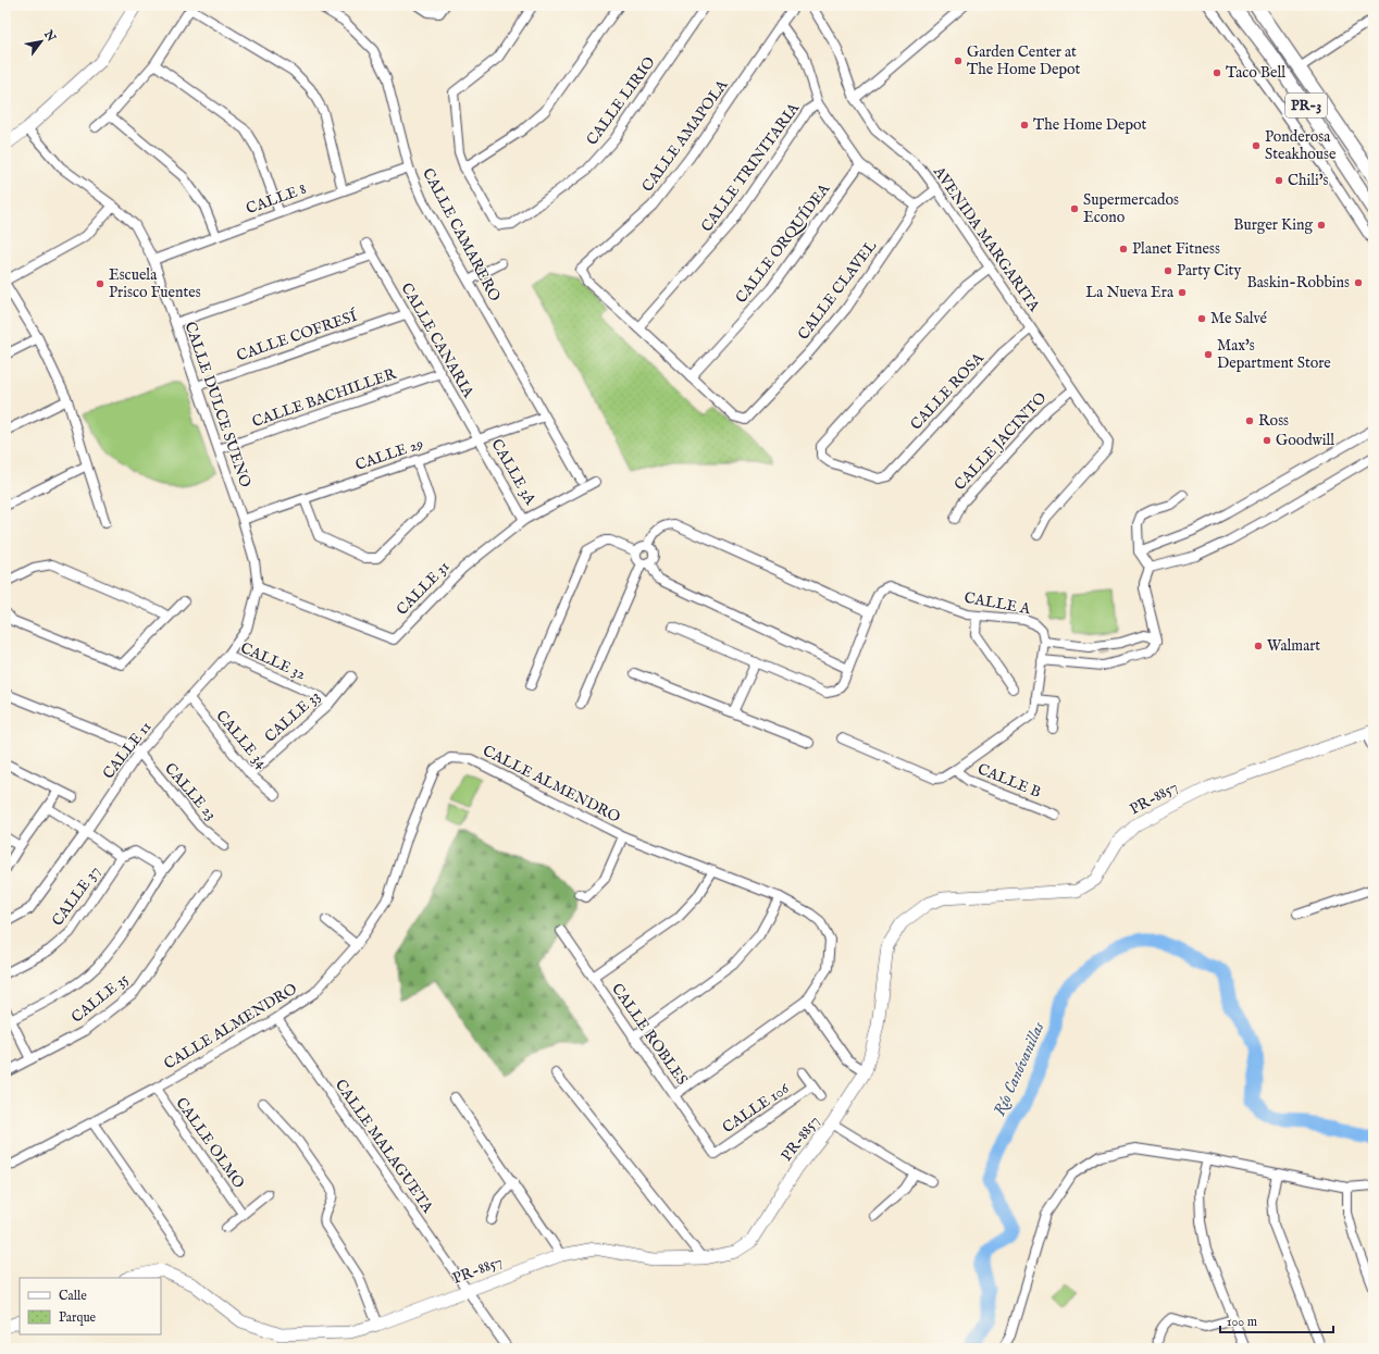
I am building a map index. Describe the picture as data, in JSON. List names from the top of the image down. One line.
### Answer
{"streets":{"main road":["PR-3"],"street":["CALLE LIRIO","CALLE AMAPOLA","CALLE TRINITARIA","CALLE 8","CALLE CAMARERO","AVENIDA MARGARITA","CALLE ORQUÍDEA","CALLE CLAVEL","CALLE COFRESÍ","CALLE CANARIA","CALLE ROSA","CALLE BACHILLER","CALLE DULCE SUENO","CALLE JACINTO","CALLE 29","CALLE 3A","CALLE 31","CALLE A","CALLE 32","CALLE 33","CALLE 34","CALLE 11","CALLE B","CALLE ALMENDRO","CALLE 23","PR-8857","CALLE 37","CALLE 35","CALLE ROBLES","CALLE 106","CALLE OLMO","CALLE MALAGUETA"]},"crossings":[["CALLE AMAPOLA","CALLE TRINITARIA"],["CALLE 8","CALLE CAMARERO"],["CALLE 8","CALLE DULCE SUENO"],["CALLE CAMARERO","CALLE 29"],["AVENIDA MARGARITA","CALLE CLAVEL"],["AVENIDA MARGARITA","CALLE ROSA"],["AVENIDA MARGARITA","CALLE JACINTO"],["CALLE ORQUÍDEA","CALLE CLAVEL"],["CALLE COFRESÍ","CALLE CANARIA"],["CALLE COFRESÍ","CALLE DULCE SUENO"],["CALLE CANARIA","CALLE BACHILLER"],["CALLE CANARIA","CALLE 29"],["CALLE CANARIA","CALLE 3A"],["CALLE BACHILLER","CALLE DULCE SUENO"],["CALLE DULCE SUENO","CALLE 29"],["CALLE DULCE SUENO","CALLE 31"],["CALLE DULCE SUENO","CALLE 11"],["CALLE 29","CALLE 3A"],["CALLE 3A","CALLE 31"],["CALLE 31","CALLE 11"],["CALLE 32","CALLE 33"],["CALLE 32","CALLE 11"],["CALLE 33","CALLE 34"],["CALLE 34","CALLE 11"],["CALLE 11","CALLE 23"],["CALLE ALMENDRO","CALLE ROBLES"],["CALLE ALMENDRO","CALLE OLMO"],["CALLE ALMENDRO","CALLE MALAGUETA"],["PR-8857","CALLE MALAGUETA"],["CALLE ROBLES","CALLE 106"]],"water":["Río Canóvanillas"],"places":["Garden Center at The Home Depot","Taco Bell","The Home Depot","Ponderosa Steakhouse","Chili's","Supermercados Econo","Burger King","Planet Fitness","Party City","Baskin-Robbins","Escuela Prisco Fuentes","La Nueva Era","Me Salvé","Max's Department Store","Ross","Goodwill","Walmart"],"legend":["Calle","Parque"],"scale_bar":"100 m","north":"top right"}
